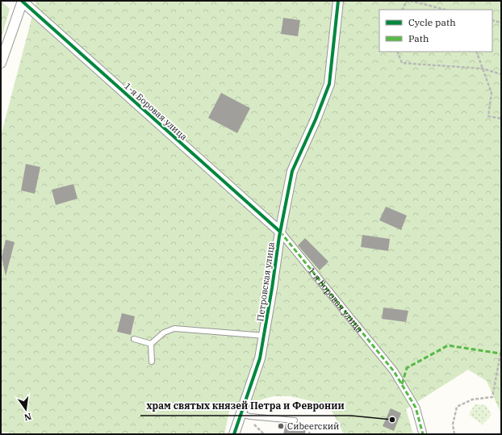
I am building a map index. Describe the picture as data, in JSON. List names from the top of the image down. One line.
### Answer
{"streets":{"street":["1-я Боровая улица","Петровская улица"]},"crossings":[["1-я Боровая улица","Петровская улица"]],"places":["храм святых князей Петра и Февронии","Сиbeerский"],"legend":["Cycle path","Path"],"north":"bottom"}
